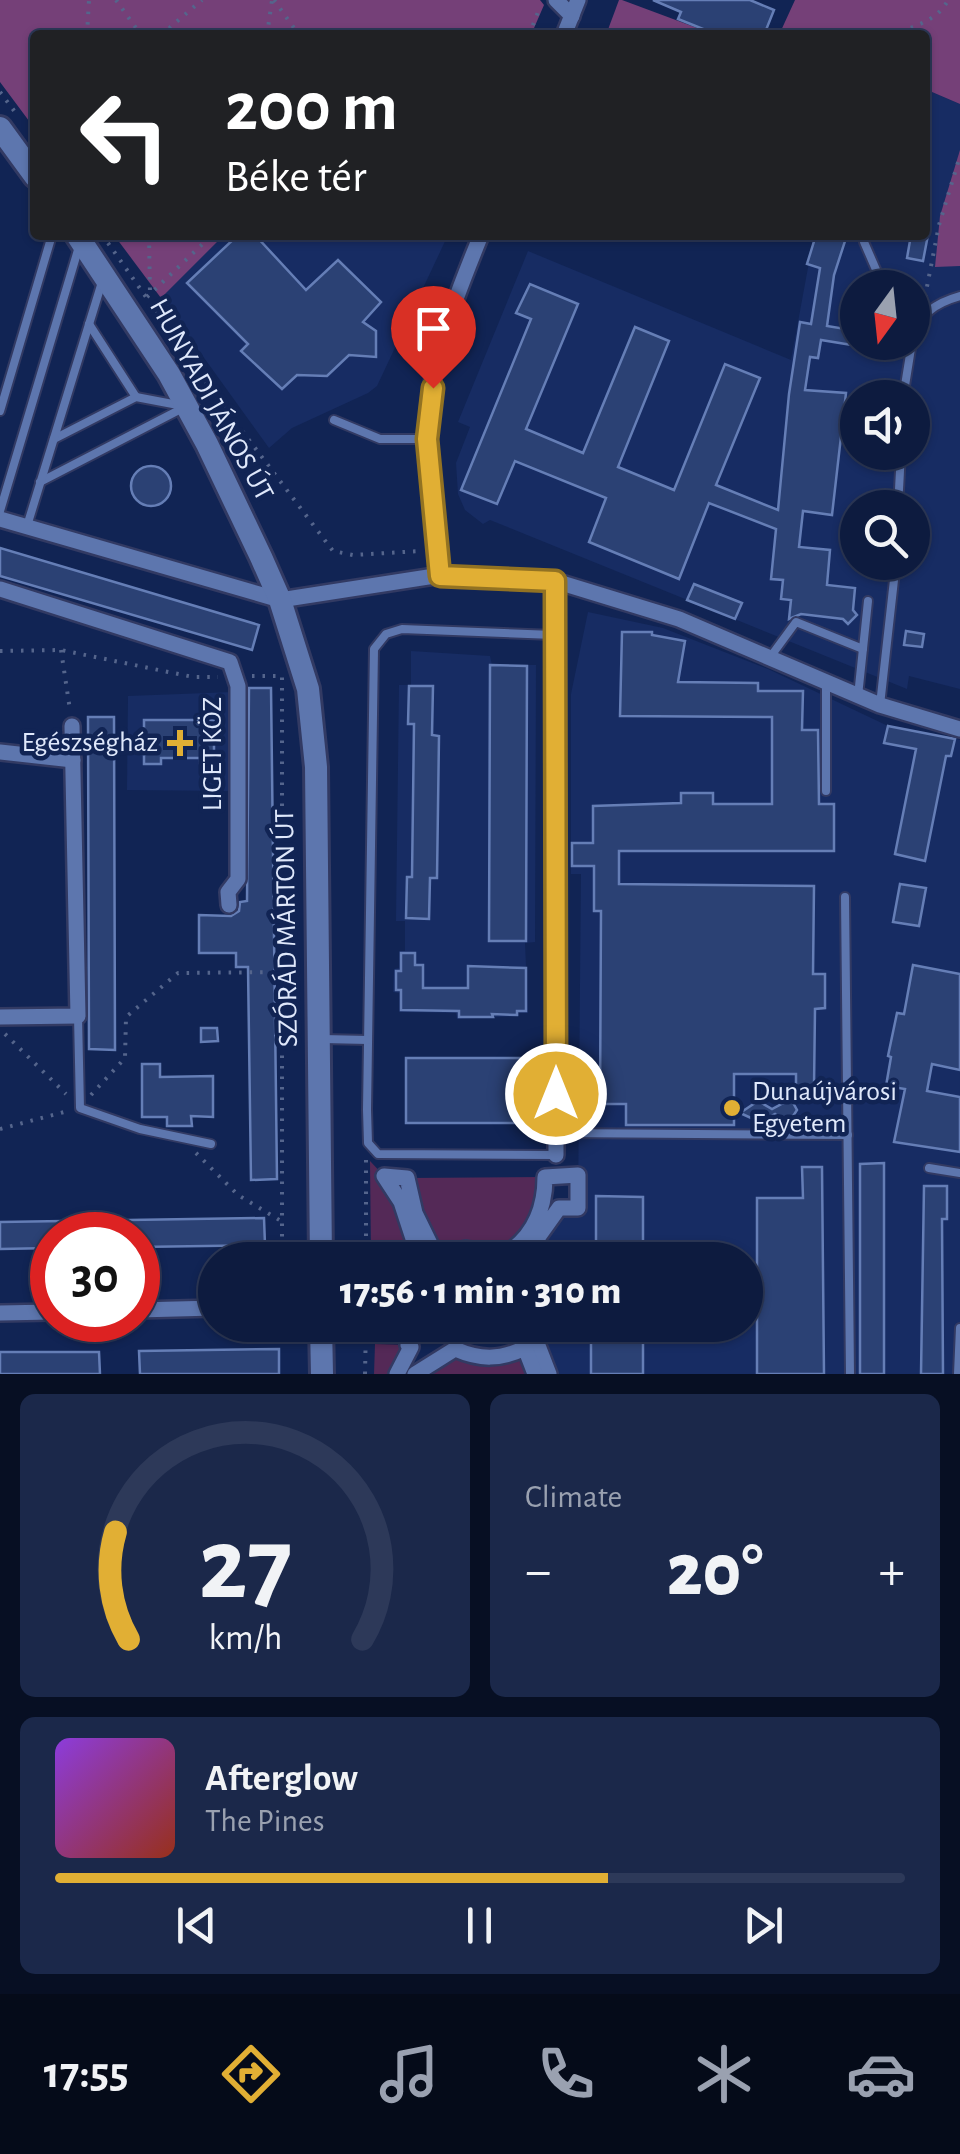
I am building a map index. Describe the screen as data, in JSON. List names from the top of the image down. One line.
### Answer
{"streets":{"street":["HUNYADI JÁNOS ÚT","LIGET KÖZ","SZÓRÁD MÁRTON ÚT"]},"crossings":[["HUNYADI JÁNOS ÚT","SZÓRÁD MÁRTON ÚT"]],"places":{"health":["Egészségház"],"other":["Dunaújvárosi Egyetem"]},"north":"bottom","page":{"turn":["200 m","Béke tér"],"limit":"30","trip":"17:56 · 1 min · 310 m","tile":"Climate","heat":["−","20°","+"],"song":["Afterglow","The Pines"],"tabs":"17:55","gauge":["27","km/h"]}}
